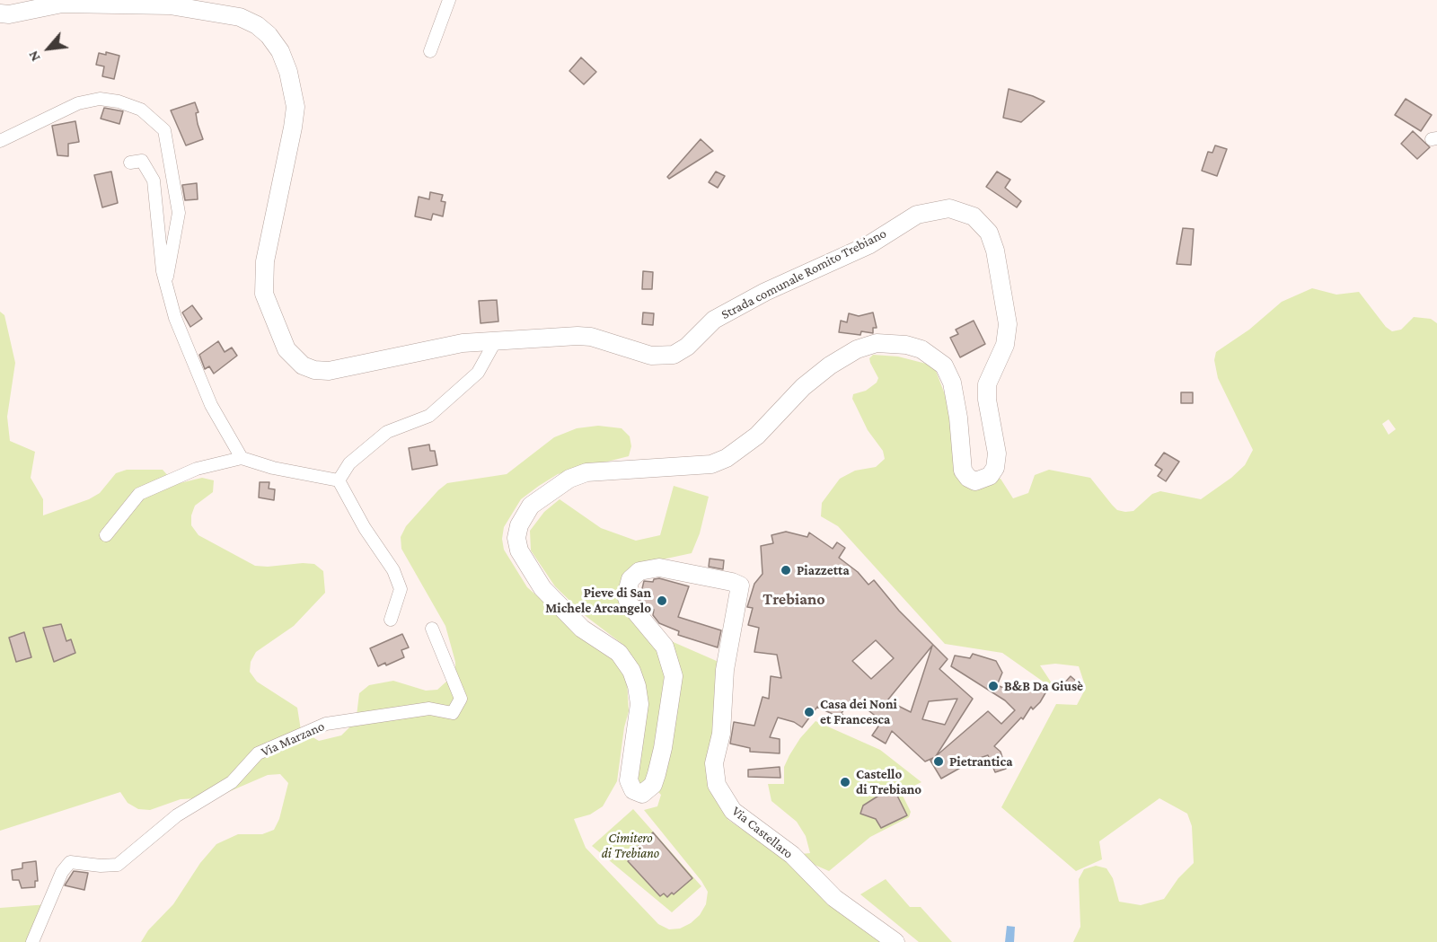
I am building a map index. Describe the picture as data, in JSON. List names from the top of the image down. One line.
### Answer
{"streets":{"street":["Strada comunale Romito Trebiano","Via Marzano","Via Castellaro"]},"crossings":[["Strada comunale Romito Trebiano","Via Castellaro"]],"districts":["Trebiano"],"parks":["Cimitero di Trebiano"],"places":["Piazzetta","Pieve di San Michele Arcangelo","B&B Da Giusè","Casa dei Noni et Francesca","Pietrantica","Castello di Trebiano"],"north":"bottom left"}
